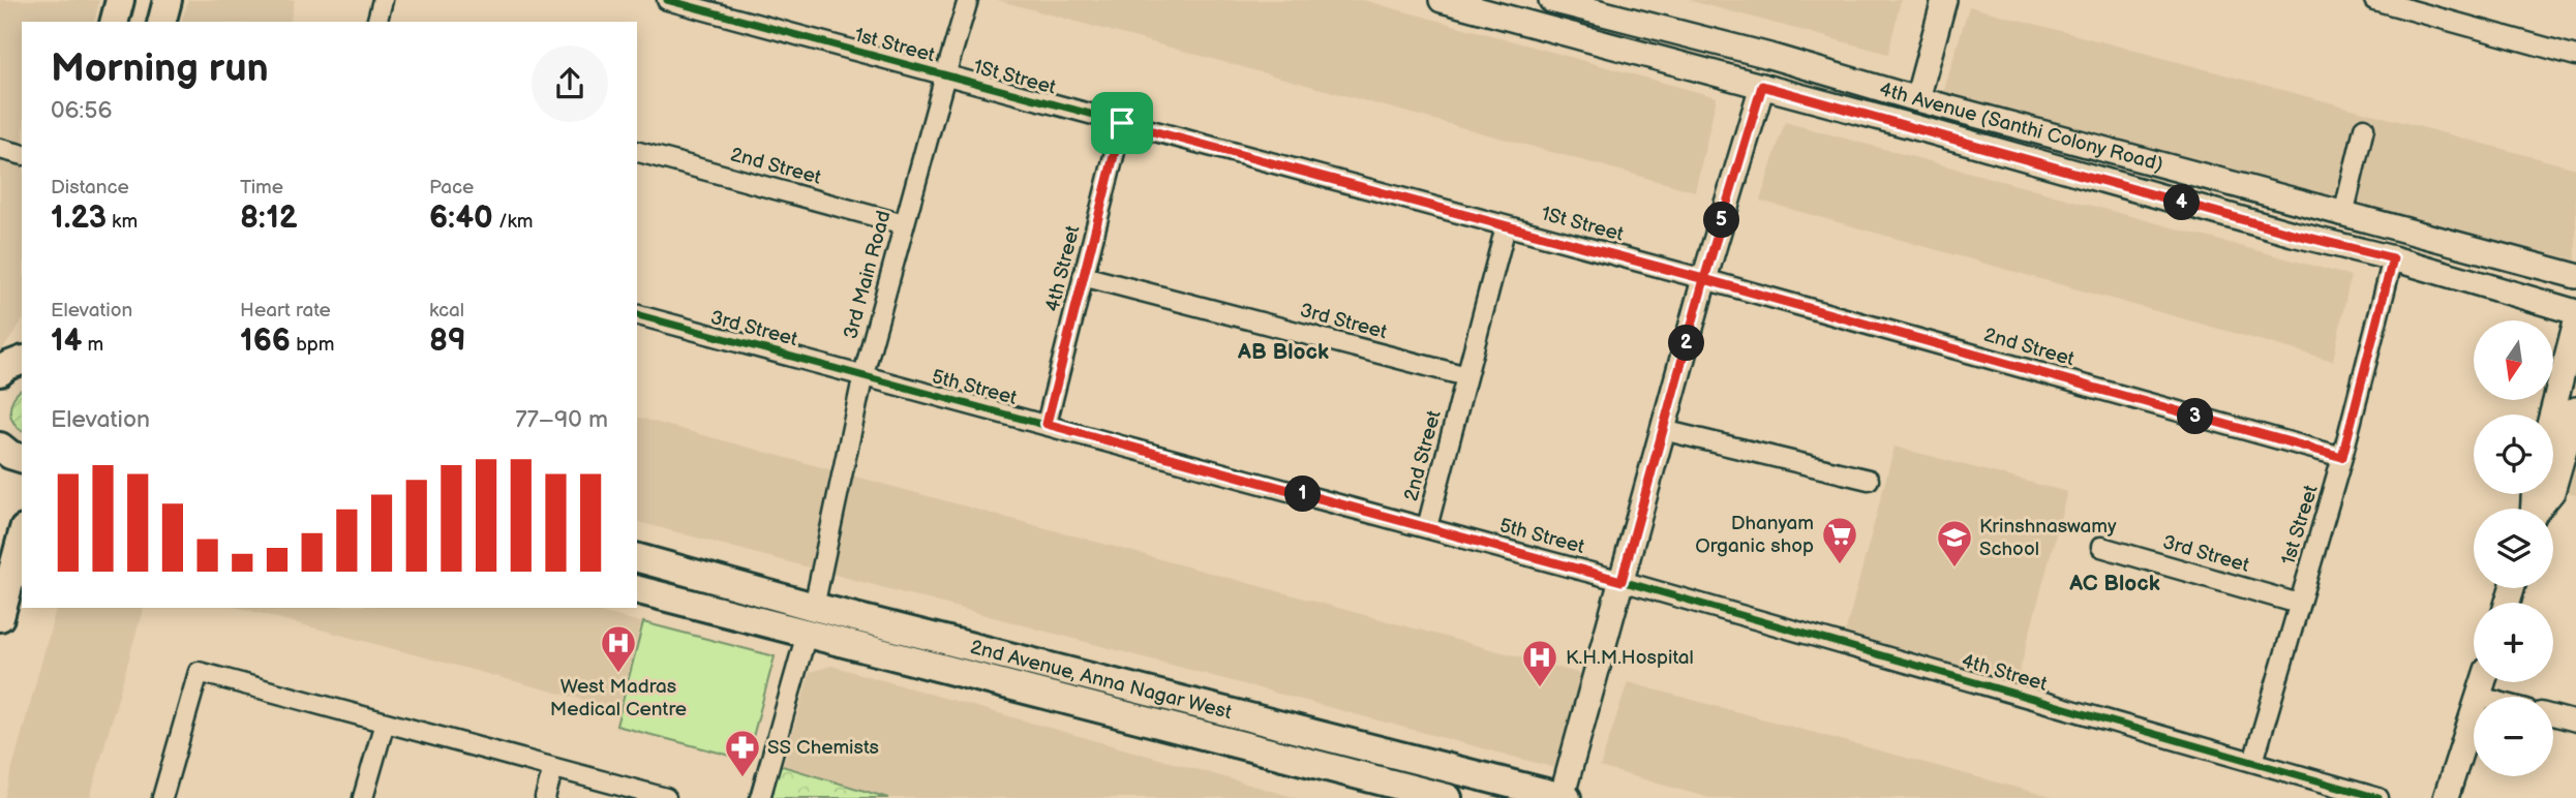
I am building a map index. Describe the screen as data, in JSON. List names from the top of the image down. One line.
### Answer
{"streets":{"main road":["2nd Avenue, Anna Nagar West"],"street":["1st Street","1St Street","4th Avenue (Santhi Colony Road)","2nd Street","4th Street","3rd Main Road","3rd Street","5th Street"]},"crossings":[["1st Street","1St Street"],["1st Street","4th Avenue (Santhi Colony Road)"],["1st Street","2nd Street"],["1st Street","4th Street"],["1st Street","3rd Main Road"],["1st Street","3rd Street"],["1St Street","2nd Street"],["1St Street","4th Street"],["1St Street","3rd Main Road"],["2nd Street","3rd Main Road"],["2nd Street","3rd Street"],["2nd Street","5th Street"],["4th Street","3rd Street"],["4th Street","5th Street"],["3rd Main Road","3rd Street"],["3rd Main Road","5th Street"],["3rd Main Road","2nd Avenue, Anna Nagar West"],["3rd Street","5th Street"]],"districts":["AB Block","AC Block"],"places":{"supermarket":["Dhanyam Organic shop"],"school or university":["Krinshnaswamy School"],"hospital":["West Madras Medical Centre","K.H.M.Hospital"],"pharmacy":["SS Chemists"]},"north":"bottom","page":{"heading":["Morning run","06:56"],"stats":[["Distance","1.23 km"],["Time","8:12"],["Pace","6:40 /km"],["Elevation","14 m"],["Heart rate","166 bpm"],["kcal","89"]],"pins":["4","5","2","3","1"],"map_buttons":["+","−"],"chart":["Elevation","77–90 m"]}}
